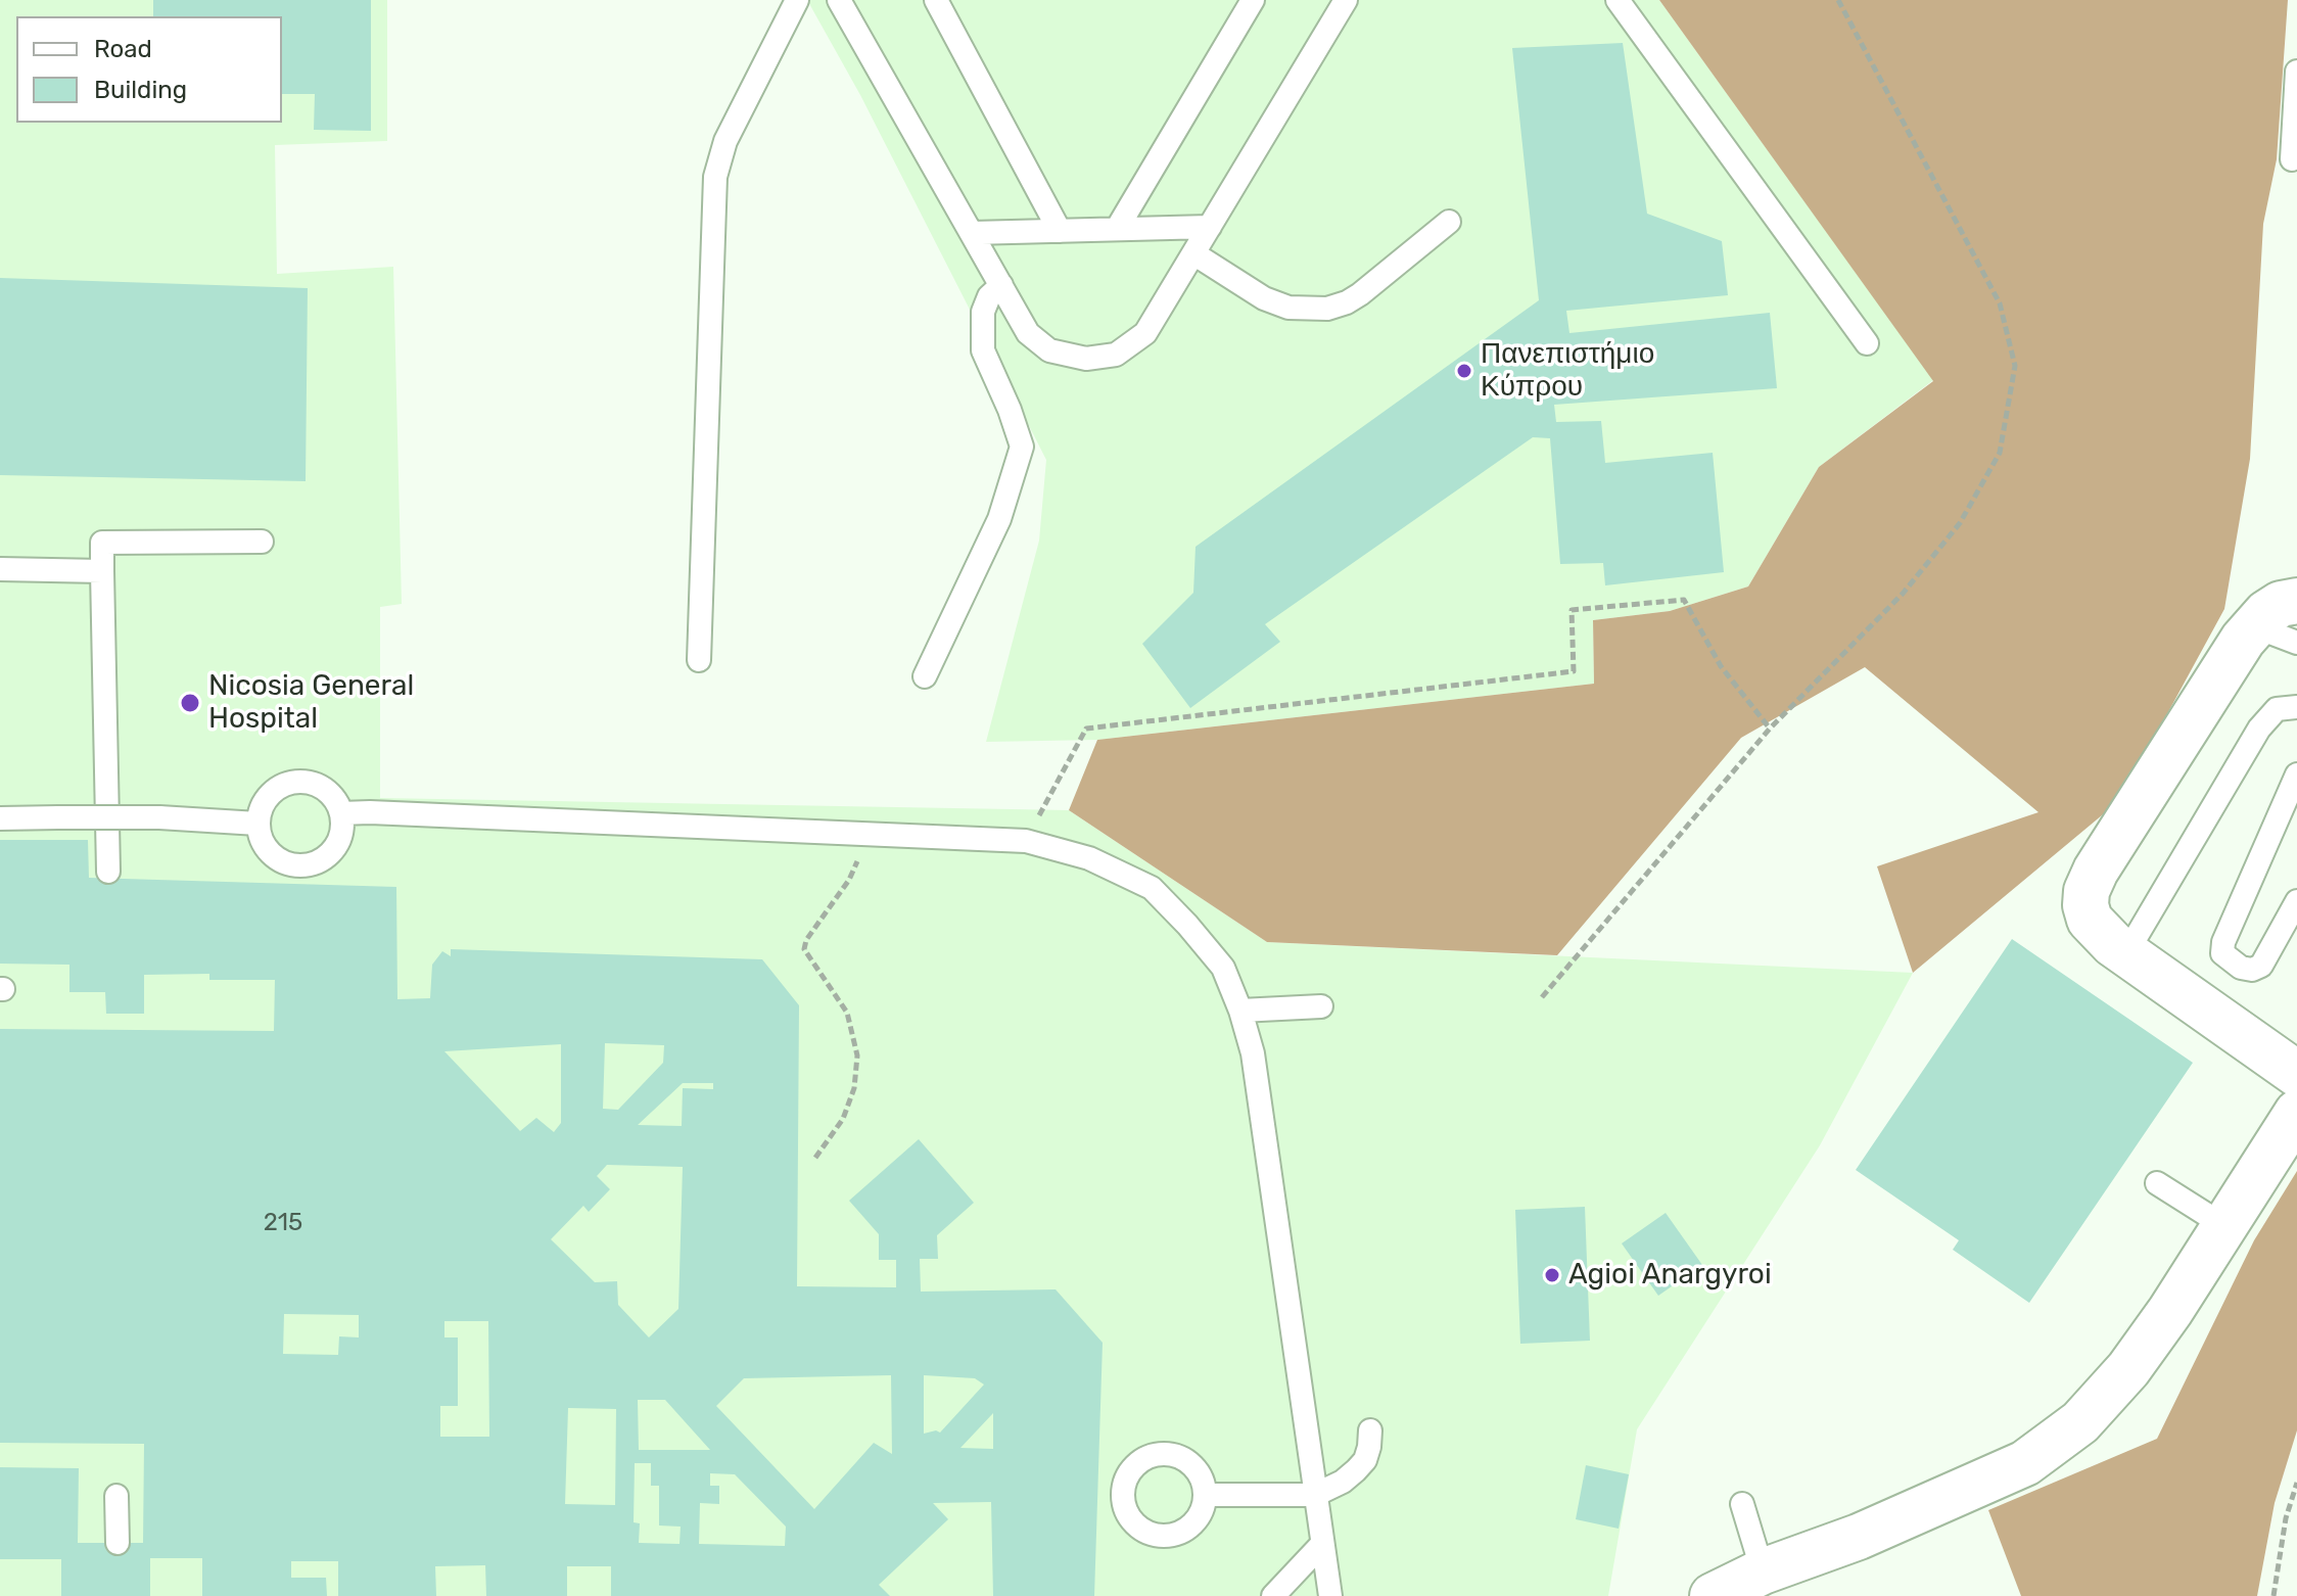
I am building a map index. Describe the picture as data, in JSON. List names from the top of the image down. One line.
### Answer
{"places":["Πανεπιστήμιο Κύπρου","Nicosia General Hospital","Agioi Anargyroi"],"house_numbers":["215"],"legend":["Road","Building"]}
